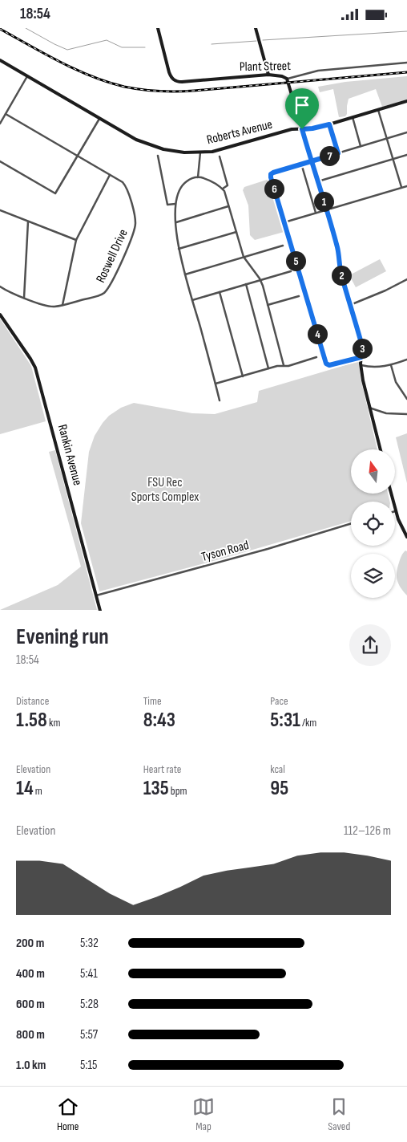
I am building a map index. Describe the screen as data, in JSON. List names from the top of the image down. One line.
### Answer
{"streets":{"street":["Plant Street","Roberts Avenue","Roswell Drive","Rankin Avenue","Tyson Road"]},"crossings":[["Rankin Avenue","Tyson Road"]],"parks":["FSU Rec Sports Complex"],"north":"top","page":{"status":"18:54","pins":["7","6","1","5","2","4","3"],"heading":["Evening run","18:54"],"stats":[["Distance","1.58 km"],["Time","8:43"],["Pace","5:31 /km"],["Elevation","14 m"],["Heart rate","135 bpm"],["kcal","95"]],"chart":["Elevation","112–126 m"],"list":[{"name":"200 m","note":"5:32"},{"name":"400 m","note":"5:41"},{"name":"600 m","note":"5:28"},{"name":"800 m","note":"5:57"},{"name":"1.0 km","note":"5:15"}],"tabs":["Home","Map","Saved"]}}
